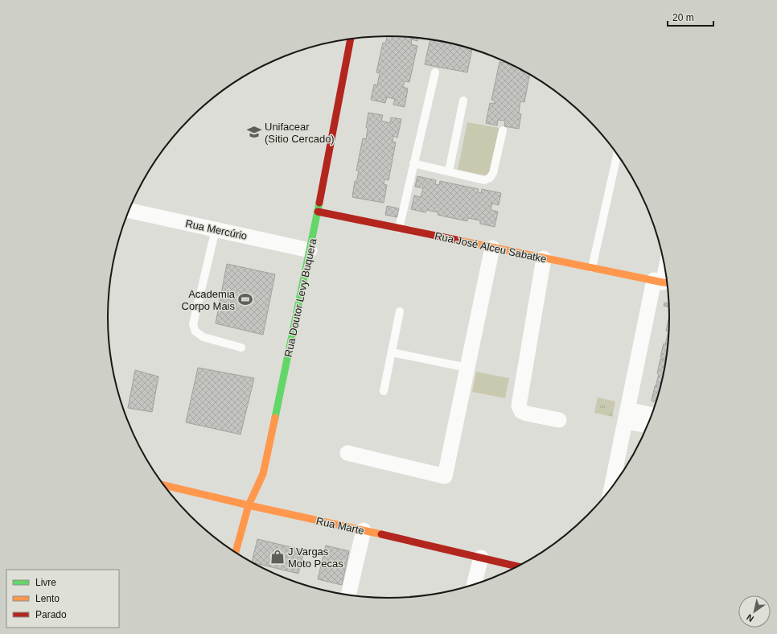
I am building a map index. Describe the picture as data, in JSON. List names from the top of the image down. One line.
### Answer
{"streets":{"street":["Rua Mercúrio","Rua José Alceu Sabatke","Rua Doutor Levy Buquera","Rua Marte"]},"crossings":[["Rua Mercúrio","Rua Doutor Levy Buquera"],["Rua José Alceu Sabatke","Rua Doutor Levy Buquera"],["Rua Doutor Levy Buquera","Rua Marte"]],"places":{"school or university":["Unifacear (Sitio Cercado)"],"sports":["Academia Corpo Mais"],"shop":["J Vargas Moto Pecas"]},"legend":["Livre","Lento","Parado"],"scale_bar":"20 m","north":"bottom left"}
